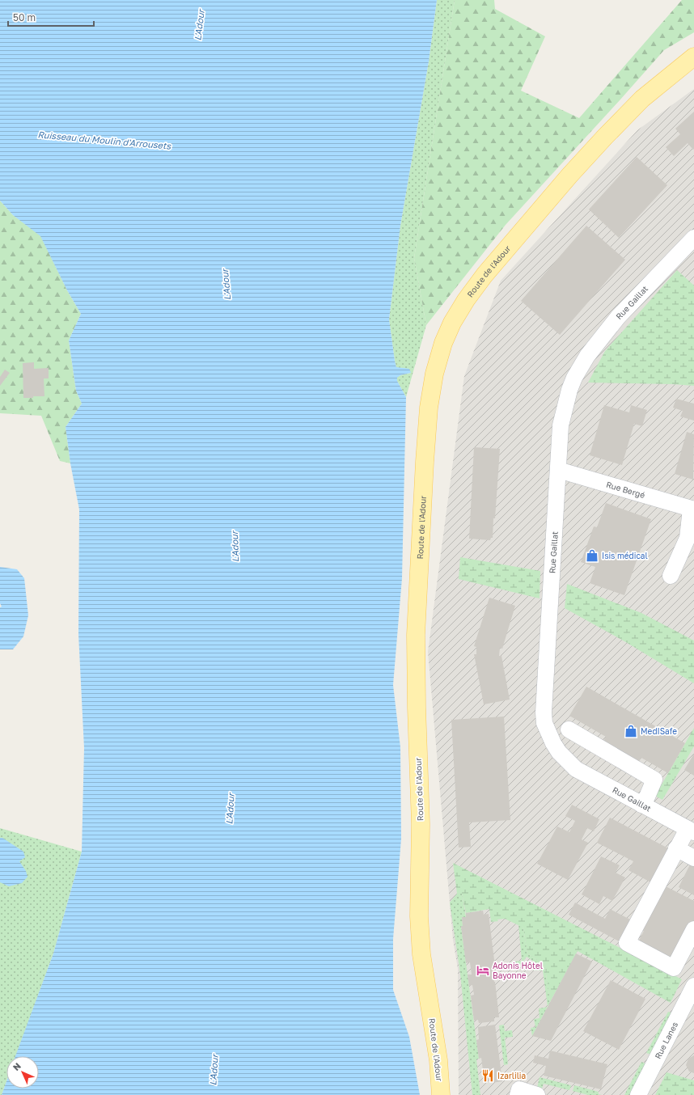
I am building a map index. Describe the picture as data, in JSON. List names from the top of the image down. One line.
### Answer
{"streets":{"main road":["Route de l'Adour"],"street":["Rue Gaillat","Rue Bergé","Rue Lanes"]},"crossings":[["Rue Gaillat","Rue Bergé"]],"water":["L'Adour","Ruisseau du Moulin d'Arrousets"],"places":{"shop":["Isis médical","MedISafe"],"hotel":["Adonis Hôtel Bayonne"],"restaurant":["Izarlilia"]},"scale_bar":"50 m","north":"top left"}
